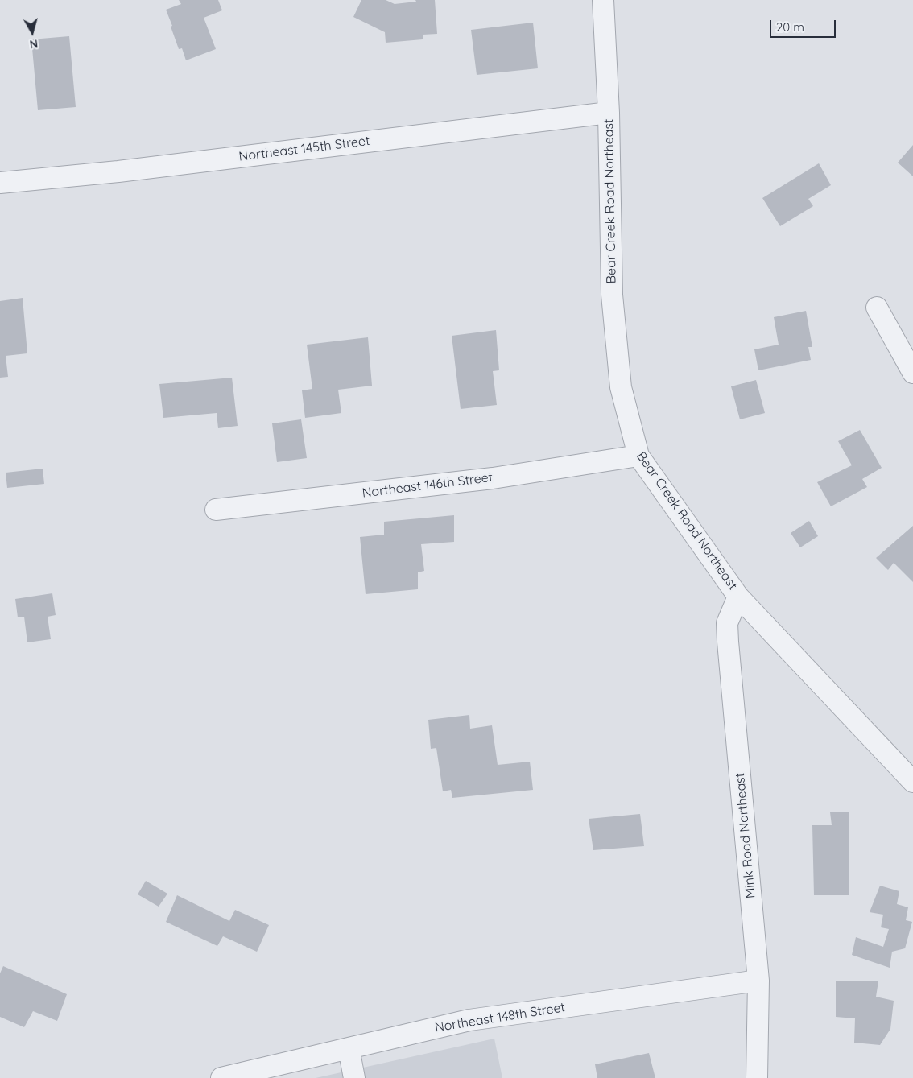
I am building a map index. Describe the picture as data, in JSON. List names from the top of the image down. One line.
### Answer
{"streets":{"street":["Northeast 145th Street","Bear Creek Road Northeast","Northeast 146th Street","Mink Road Northeast","Northeast 148th Street"]},"crossings":[["Northeast 145th Street","Bear Creek Road Northeast"],["Bear Creek Road Northeast","Northeast 146th Street"],["Bear Creek Road Northeast","Mink Road Northeast"],["Mink Road Northeast","Northeast 148th Street"]],"scale_bar":"20 m","north":"bottom"}
